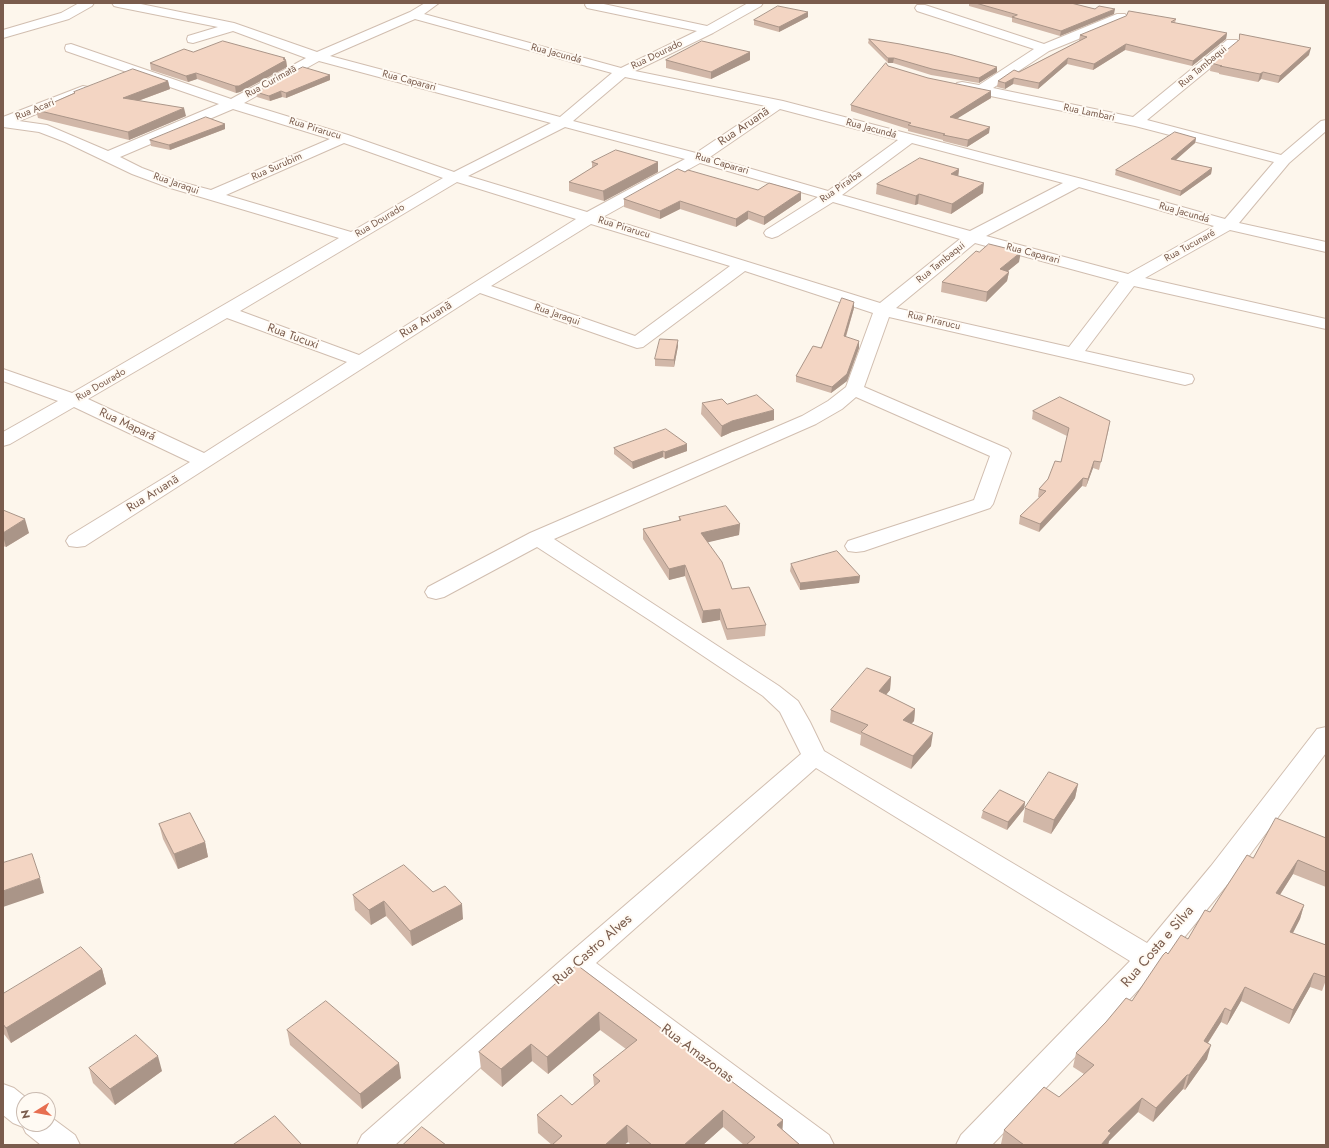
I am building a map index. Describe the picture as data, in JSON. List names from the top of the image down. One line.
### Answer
{"streets":{"street":["Rua Jacundá","Rua Dourado","Rua Tambaqui","Rua Caparari","Rua Curimatã","Rua Acari","Rua Lambari","Rua Aruanã","Rua Pirarucu","Rua Surubim","Rua Jaraqui","Rua Piraíba","Rua Tucunaré","Rua Tucuxi","Rua Mapará","Rua Costa e Silva","Rua Castro Alves","Rua Amazonas"]},"crossings":[["Rua Jacundá","Rua Dourado"],["Rua Jacundá","Rua Tambaqui"],["Rua Jacundá","Rua Curimatã"],["Rua Jacundá","Rua Aruanã"],["Rua Jacundá","Rua Piraíba"],["Rua Jacundá","Rua Tucunaré"],["Rua Dourado","Rua Caparari"],["Rua Dourado","Rua Pirarucu"],["Rua Dourado","Rua Jaraqui"],["Rua Dourado","Rua Tucuxi"],["Rua Dourado","Rua Mapará"],["Rua Tambaqui","Rua Caparari"],["Rua Tambaqui","Rua Lambari"],["Rua Tambaqui","Rua Pirarucu"],["Rua Caparari","Rua Curimatã"],["Rua Caparari","Rua Aruanã"],["Rua Caparari","Rua Piraíba"],["Rua Caparari","Rua Tucunaré"],["Rua Curimatã","Rua Pirarucu"],["Rua Curimatã","Rua Jaraqui"],["Rua Acari","Rua Jaraqui"],["Rua Lambari","Rua Tucunaré"],["Rua Aruanã","Rua Pirarucu"],["Rua Aruanã","Rua Jaraqui"],["Rua Aruanã","Rua Tucuxi"],["Rua Aruanã","Rua Mapará"],["Rua Pirarucu","Rua Surubim"],["Rua Pirarucu","Rua Jaraqui"],["Rua Pirarucu","Rua Tucunaré"],["Rua Surubim","Rua Jaraqui"],["Rua Castro Alves","Rua Amazonas"]],"north":"left"}
